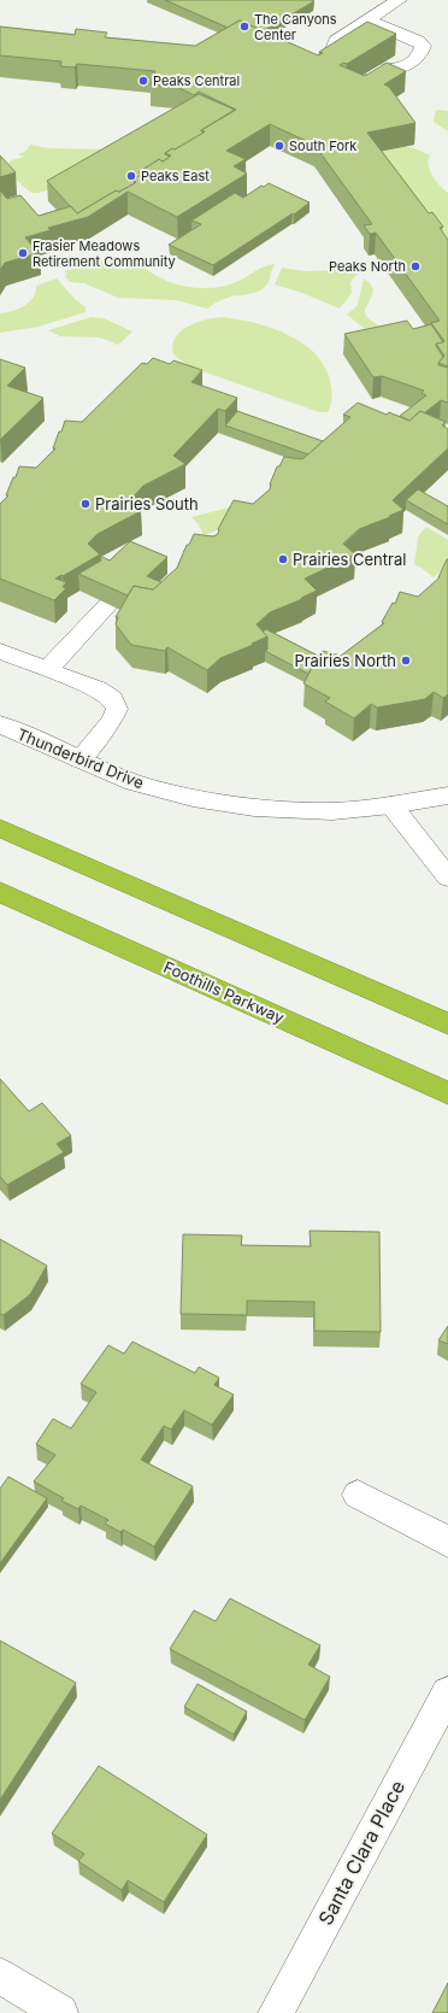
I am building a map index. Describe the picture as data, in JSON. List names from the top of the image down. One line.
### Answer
{"streets":{"highway":["Foothills Parkway"],"street":["Thunderbird Drive","Santa Clara Place"]},"places":["The Canyons Center","Peaks Central","South Fork","Peaks East","Frasier Meadows Retirement Community","Peaks North","Prairies South","Prairies Central","Prairies North"]}
